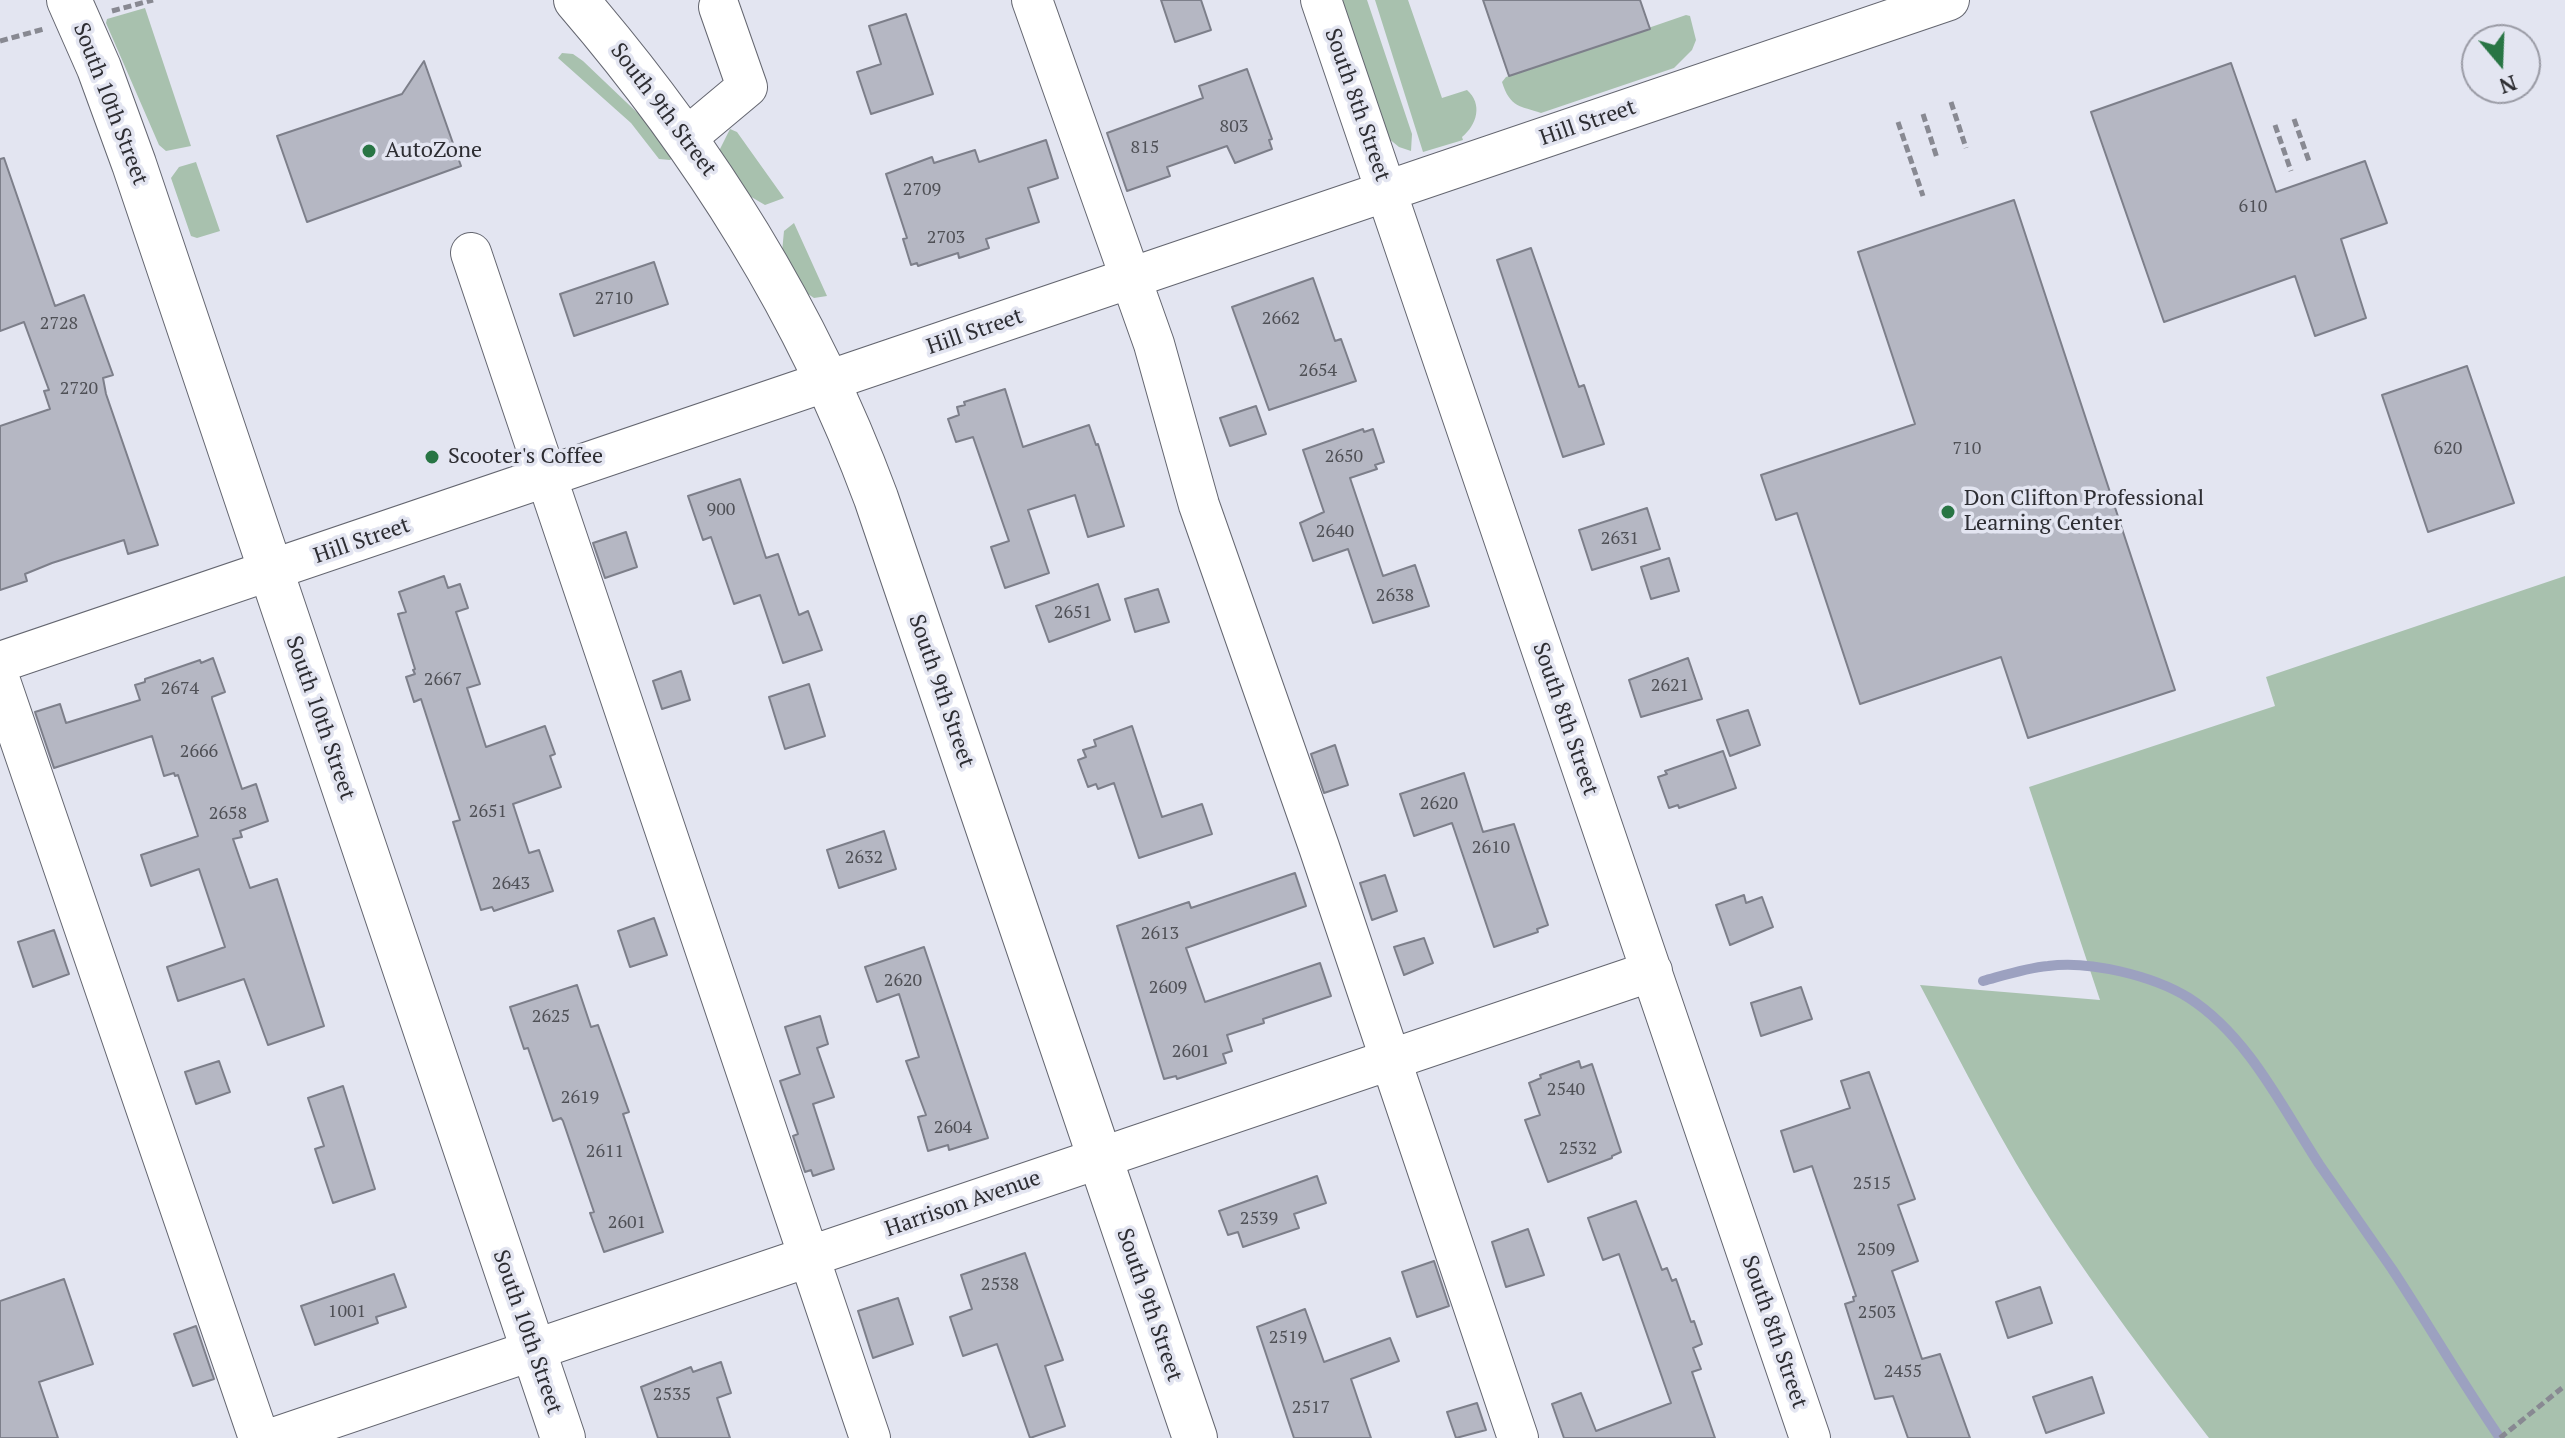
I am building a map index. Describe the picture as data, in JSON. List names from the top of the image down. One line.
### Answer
{"streets":{"main road":["South 10th Street","South 9th Street"],"street":["South 8th Street","Hill Street","Harrison Avenue"]},"crossings":[["South 10th Street","Hill Street"],["South 10th Street","Harrison Avenue"],["South 8th Street","Hill Street"],["South 8th Street","Harrison Avenue"],["South 9th Street","Hill Street"],["South 9th Street","Harrison Avenue"]],"places":["AutoZone","Scooter's Coffee","Don Clifton Professional Learning Center"],"house_numbers":["803","815","2709","610","2703","2710","2662","2728","2654","2720","710","620","2650","900","2640","2631","2638","2651","2667","2621","2674","2666","2620","2651","2658","2610","2632","2643","2613","2620","2609","2625","2601","2540","2619","2604","2532","2611","2515","2539","2601","2509","2538","1001","2503","2519","2455","2535","2517"],"north":"bottom"}
